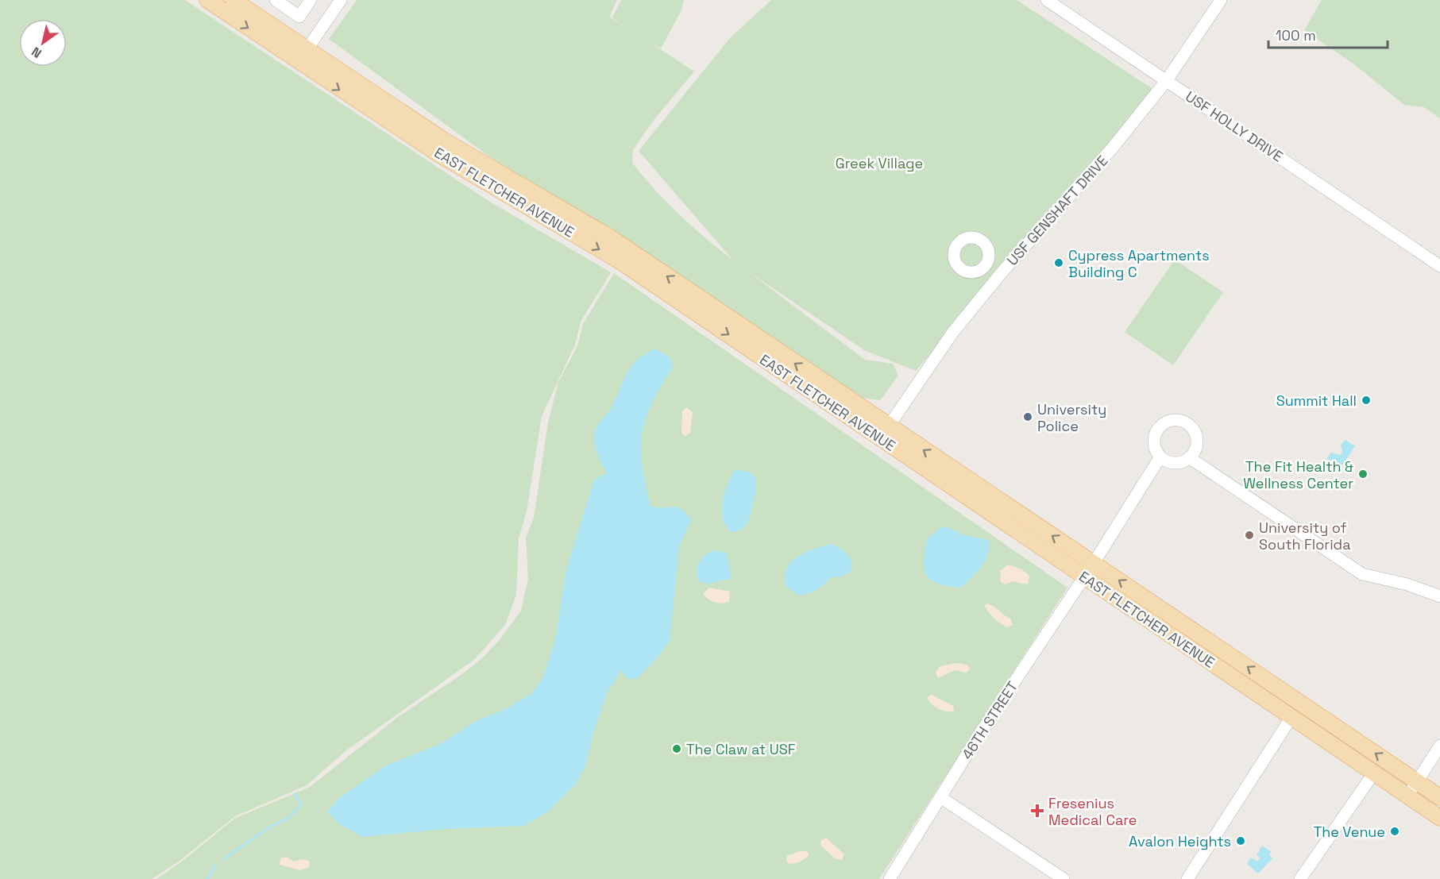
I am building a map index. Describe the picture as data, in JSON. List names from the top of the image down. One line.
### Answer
{"streets":{"main road":["EAST FLETCHER AVENUE"],"street":["USF HOLLY DRIVE","USF GENSHAFT DRIVE","46TH STREET"]},"crossings":[["USF HOLLY DRIVE","USF GENSHAFT DRIVE"],["EAST FLETCHER AVENUE","USF GENSHAFT DRIVE"],["EAST FLETCHER AVENUE","46TH STREET"]],"parks":["Greek Village"],"places":{"other":["Cypress Apartments Building C","Summit Hall","University Police","The Fit Health & Wellness Center","University of South Florida","The Claw at USF","The Venue","Avalon Heights"],"health":["Fresenius Medical Care"]},"scale_bar":"100 m","north":"bottom left"}
